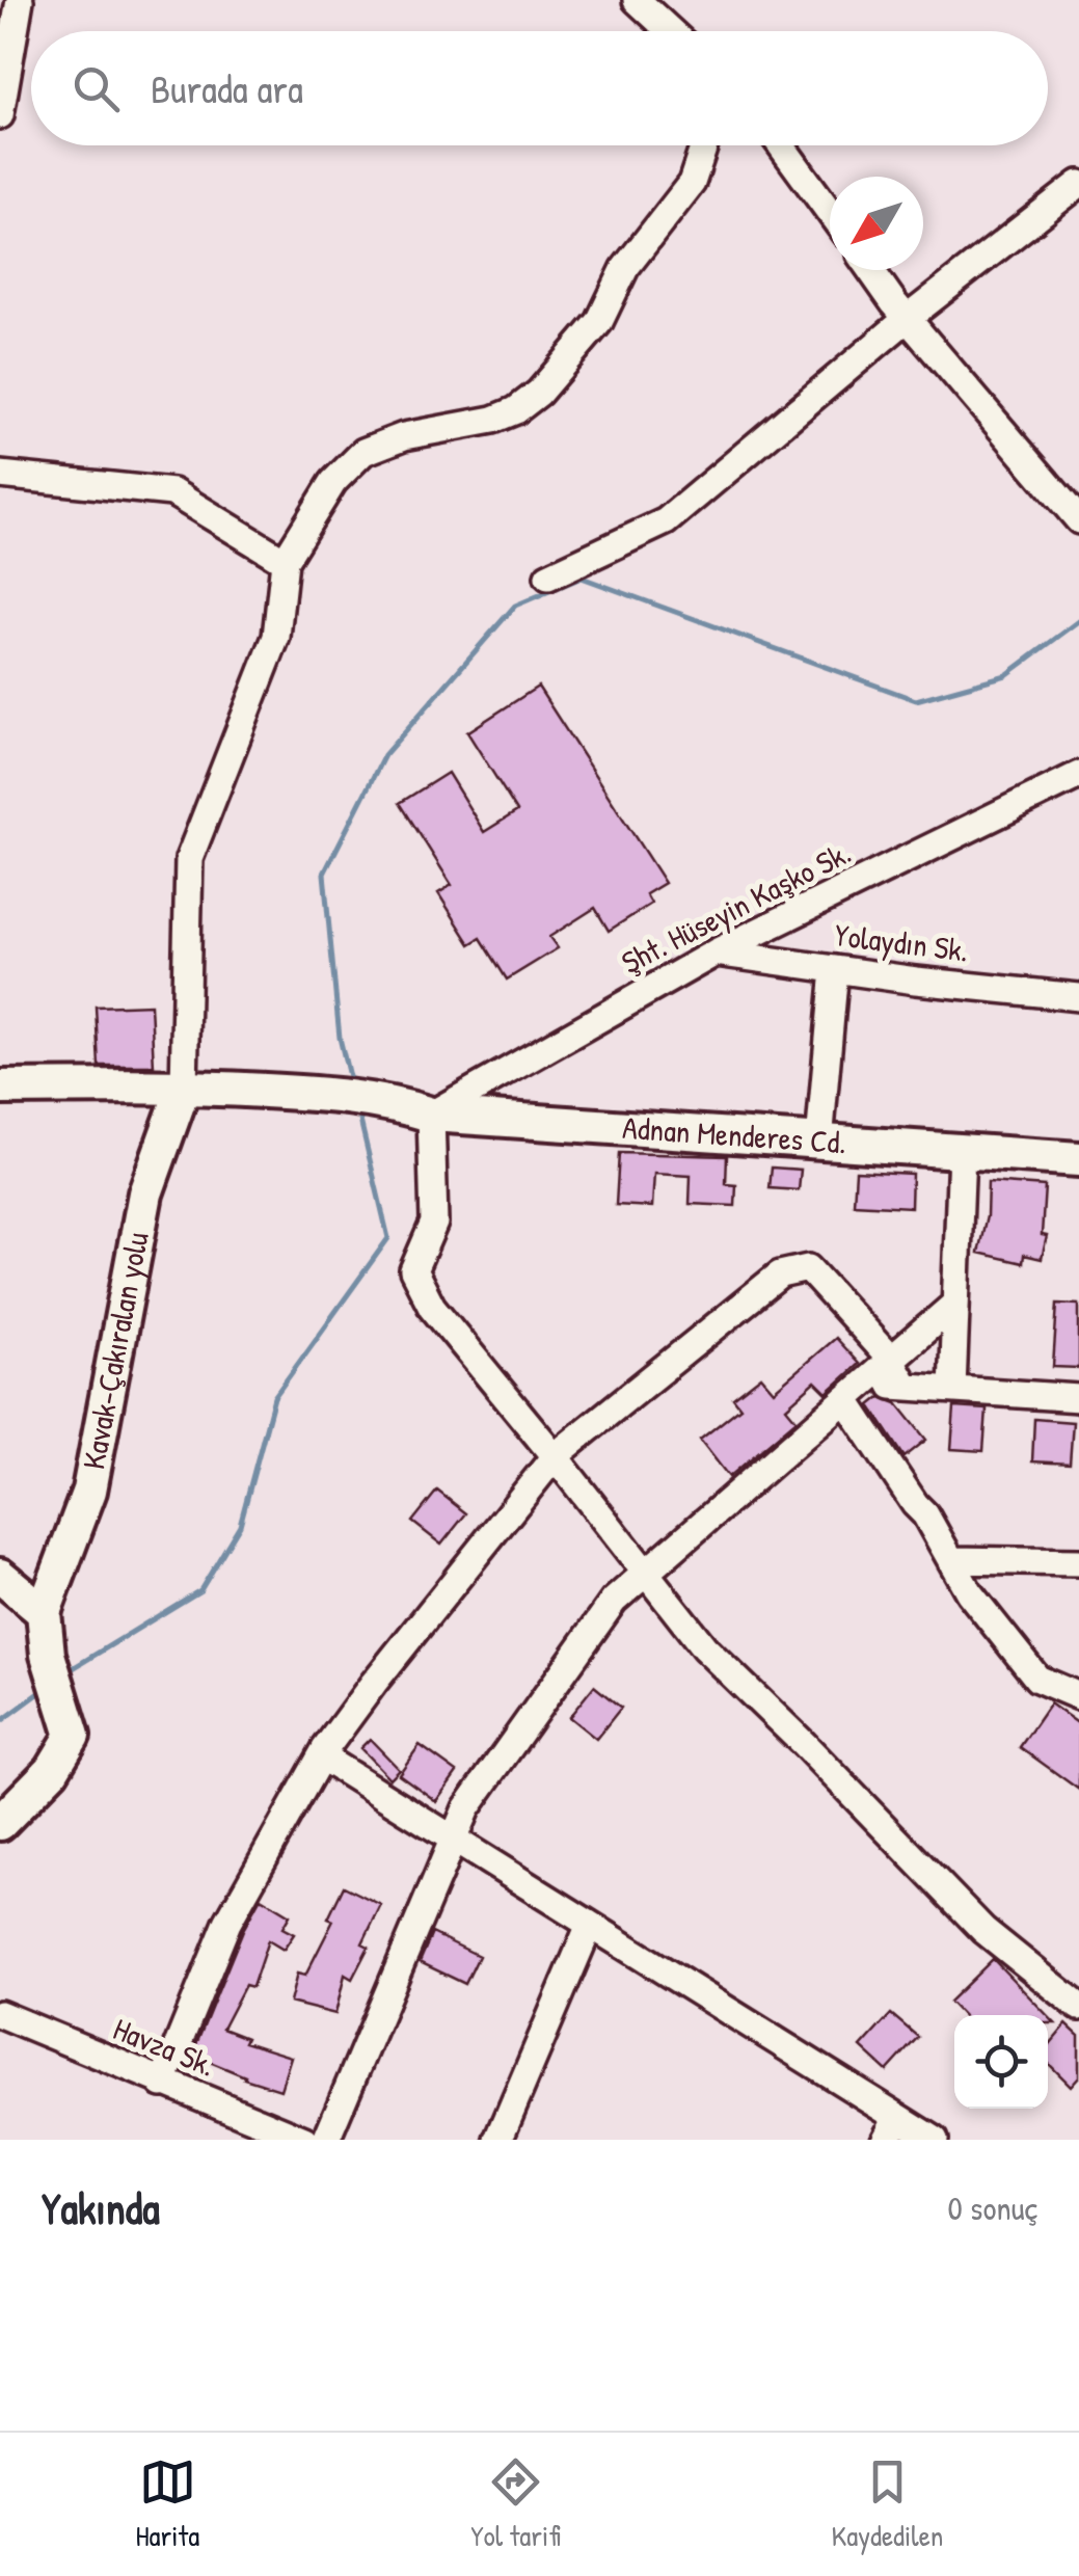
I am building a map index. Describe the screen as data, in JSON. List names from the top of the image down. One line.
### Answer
{"streets":{"main road":["Adnan Menderes Cd.","Kavak-Çakıralan yolu"],"street":["Şht. Hüseyin Kaşko Sk.","Yolaydın Sk.","Havza Sk."]},"crossings":[["Şht. Hüseyin Kaşko Sk.","Yolaydın Sk."],["Şht. Hüseyin Kaşko Sk.","Adnan Menderes Cd."],["Adnan Menderes Cd.","Kavak-Çakıralan yolu"]],"north":"bottom left","page":{"search":"Burada ara","heading":["Yakında","0 sonuç"],"nav":["Harita","Yol tarifi","Kaydedilen"]}}
